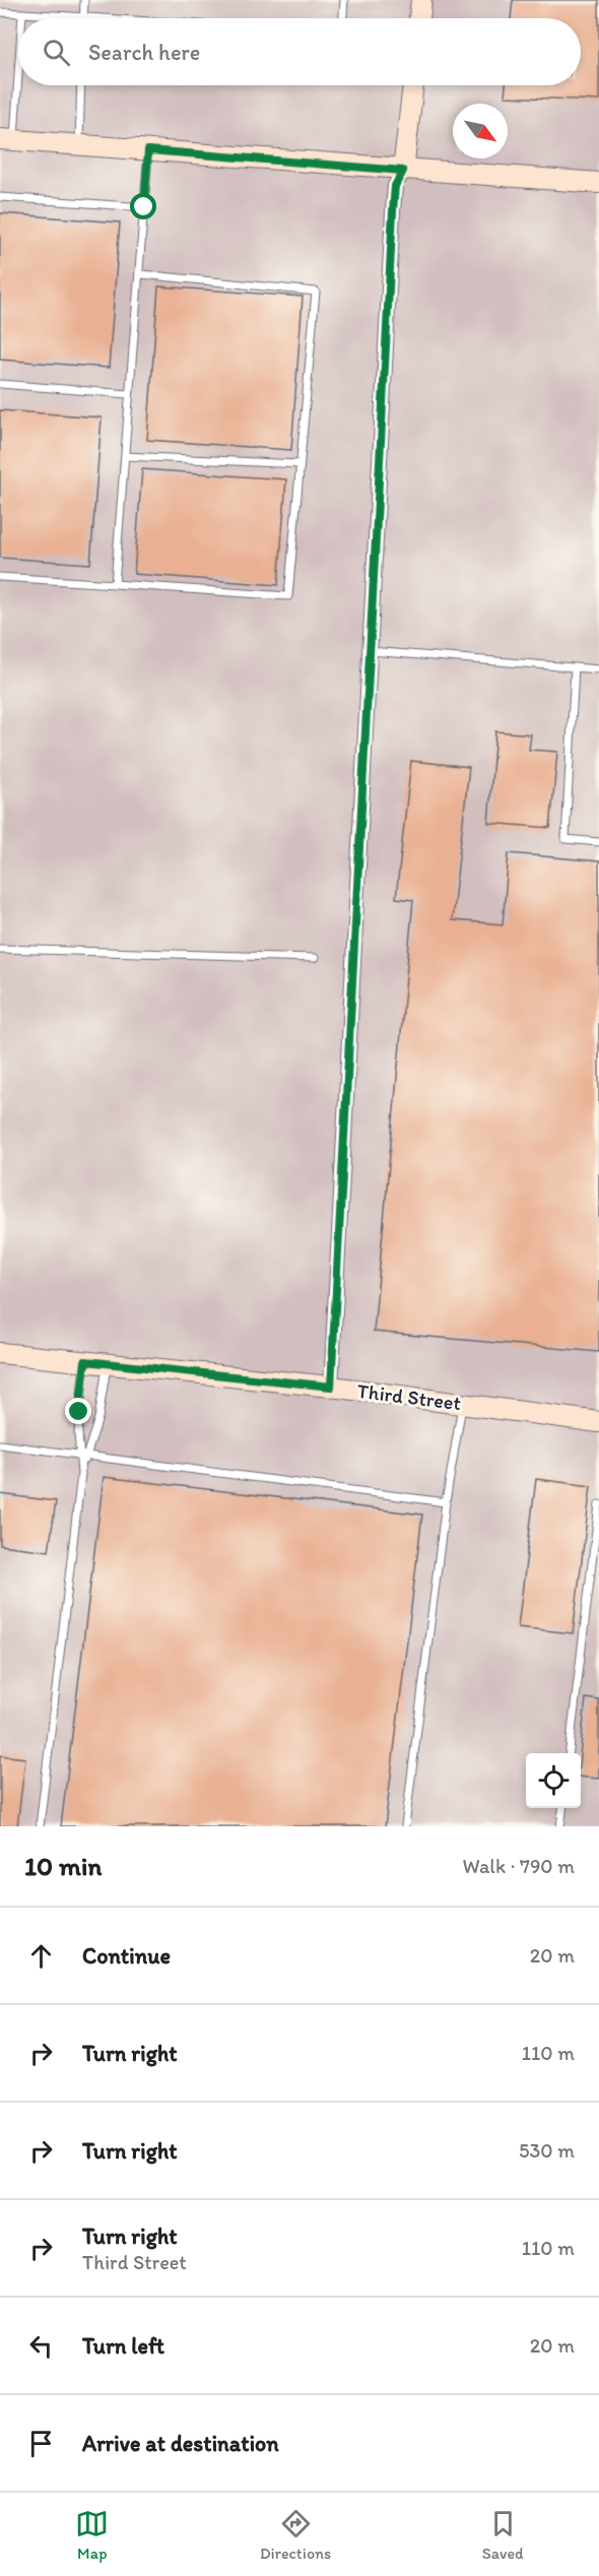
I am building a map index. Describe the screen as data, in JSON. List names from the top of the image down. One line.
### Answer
{"streets":{"street":["Third Street"]},"north":"bottom right","page":{"search":"Search here","heading":["10 min","Walk · 790 m"],"list":[["Continue","20 m"],["Turn right","110 m"],["Turn right","530 m"],["Turn right","Third Street","110 m"],["Turn left","20 m"],"Arrive at destination"],"nav":["Map","Directions","Saved"]}}
